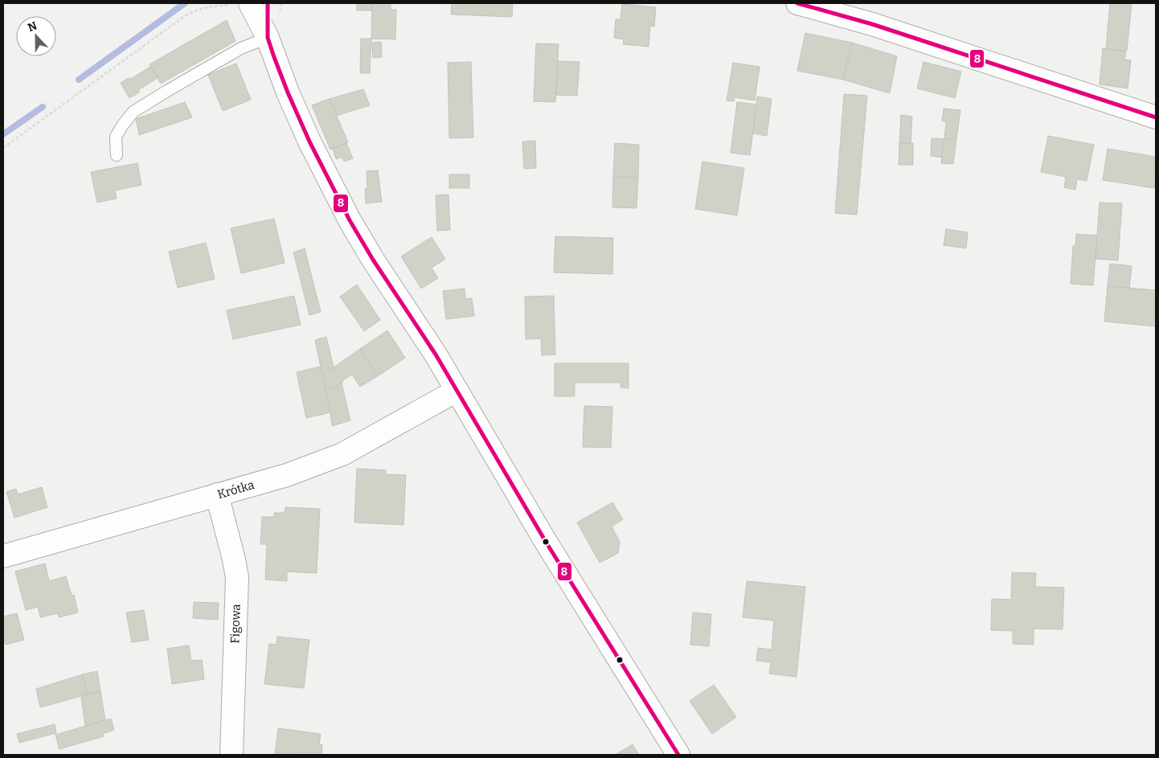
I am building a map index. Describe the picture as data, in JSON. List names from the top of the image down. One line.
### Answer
{"streets":{"street":["Krótka","Figowa"]},"crossings":[["Krótka","Figowa"]],"lines":["transit line 8"],"north":"top"}
